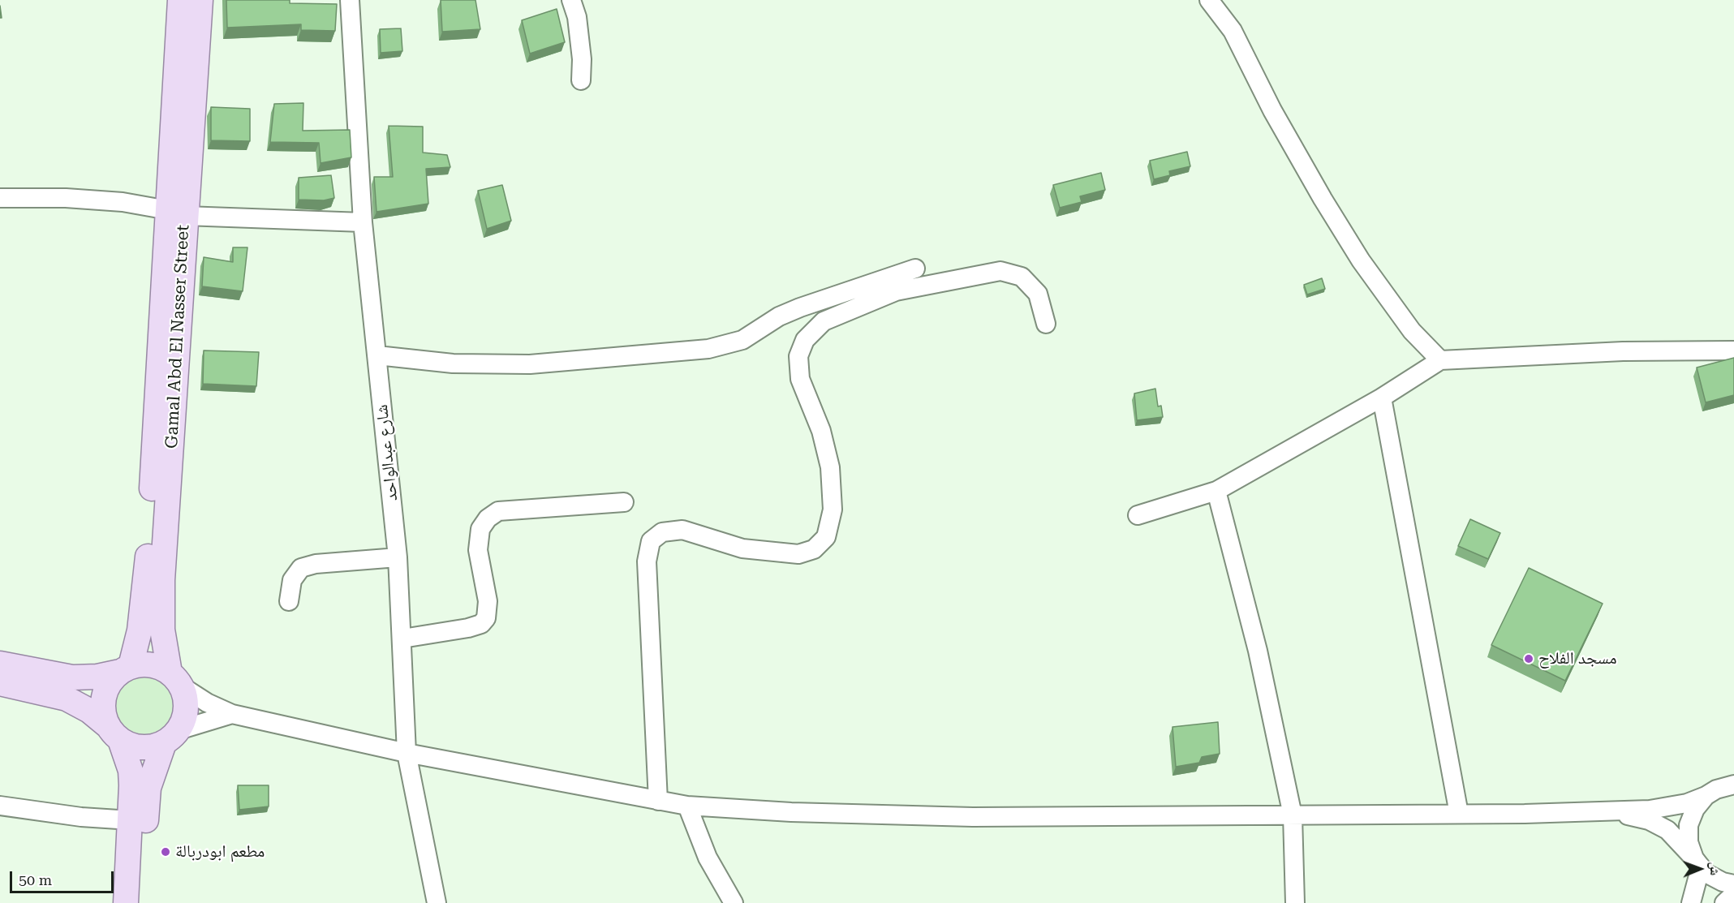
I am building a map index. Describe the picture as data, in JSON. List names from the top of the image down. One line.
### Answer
{"streets":{"main road":["Gamal Abd El Nasser Street"],"street":["شارع عبدالواحد"]},"places":["مسجد الفلاح","مطعم ابودربالة"],"scale_bar":"50 m","north":"right"}
